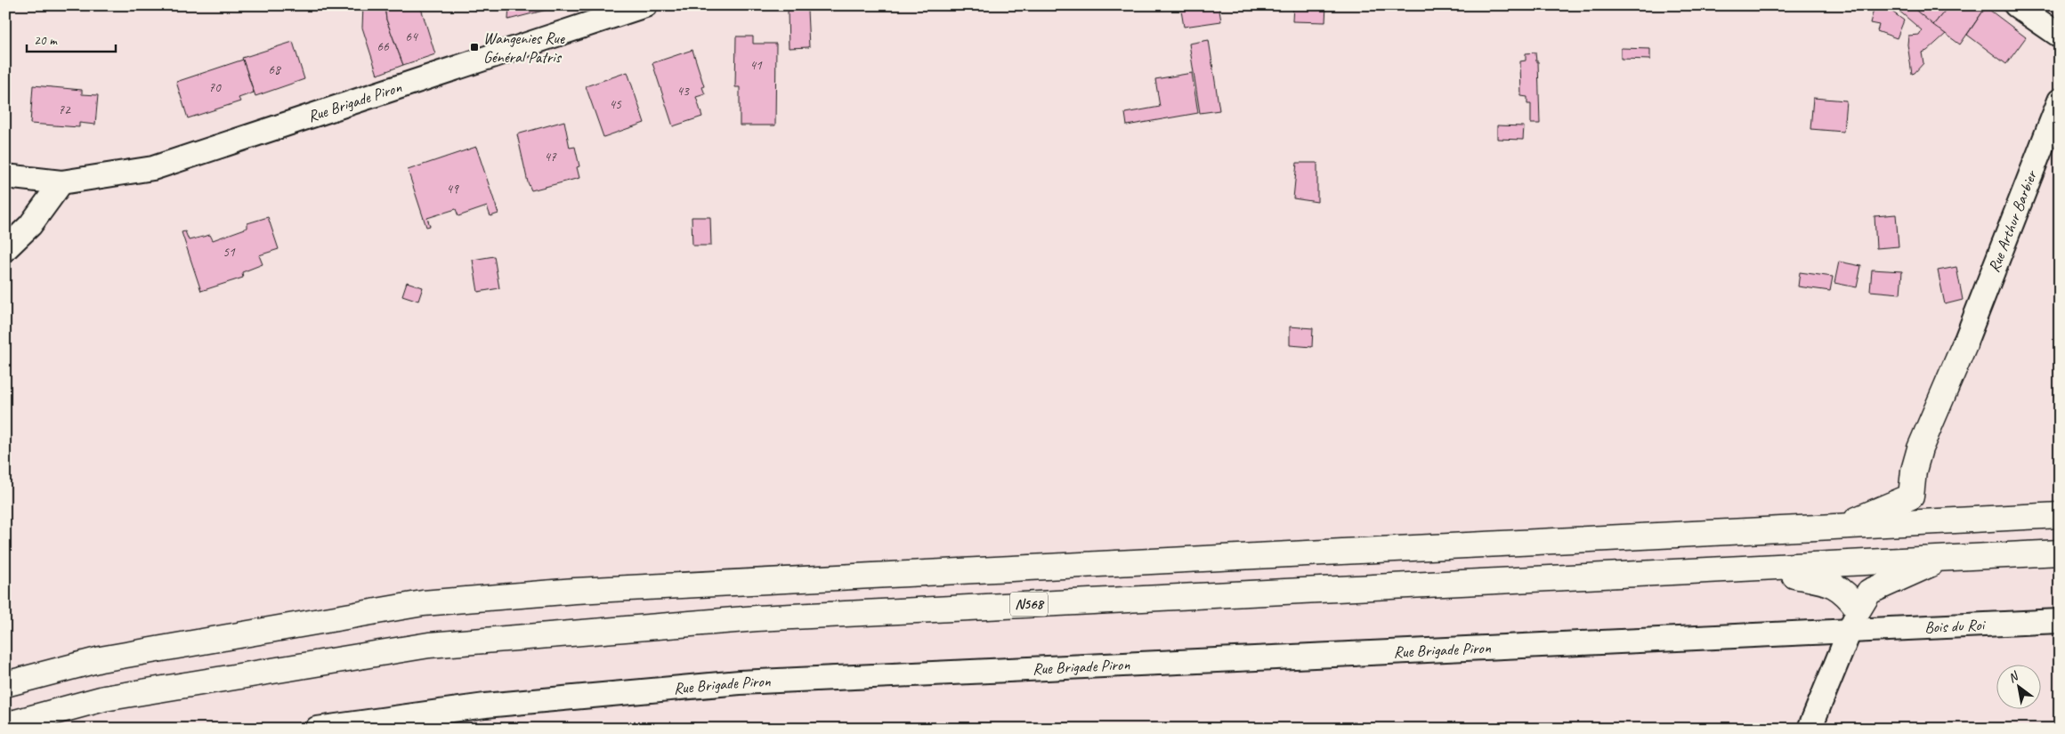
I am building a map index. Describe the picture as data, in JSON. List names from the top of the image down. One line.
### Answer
{"streets":{"highway":["N568"],"street":["Rue Brigade Piron","Rue Arthur Barbier","Bois du Roi"]},"crossings":[["Rue Brigade Piron","Bois du Roi"]],"places":{"transit":["Wangenies Rue Général Patris"]},"house_numbers":["64","66","41","68","70","43","45","72","47","49","51"],"scale_bar":"20 m","north":"top left"}
